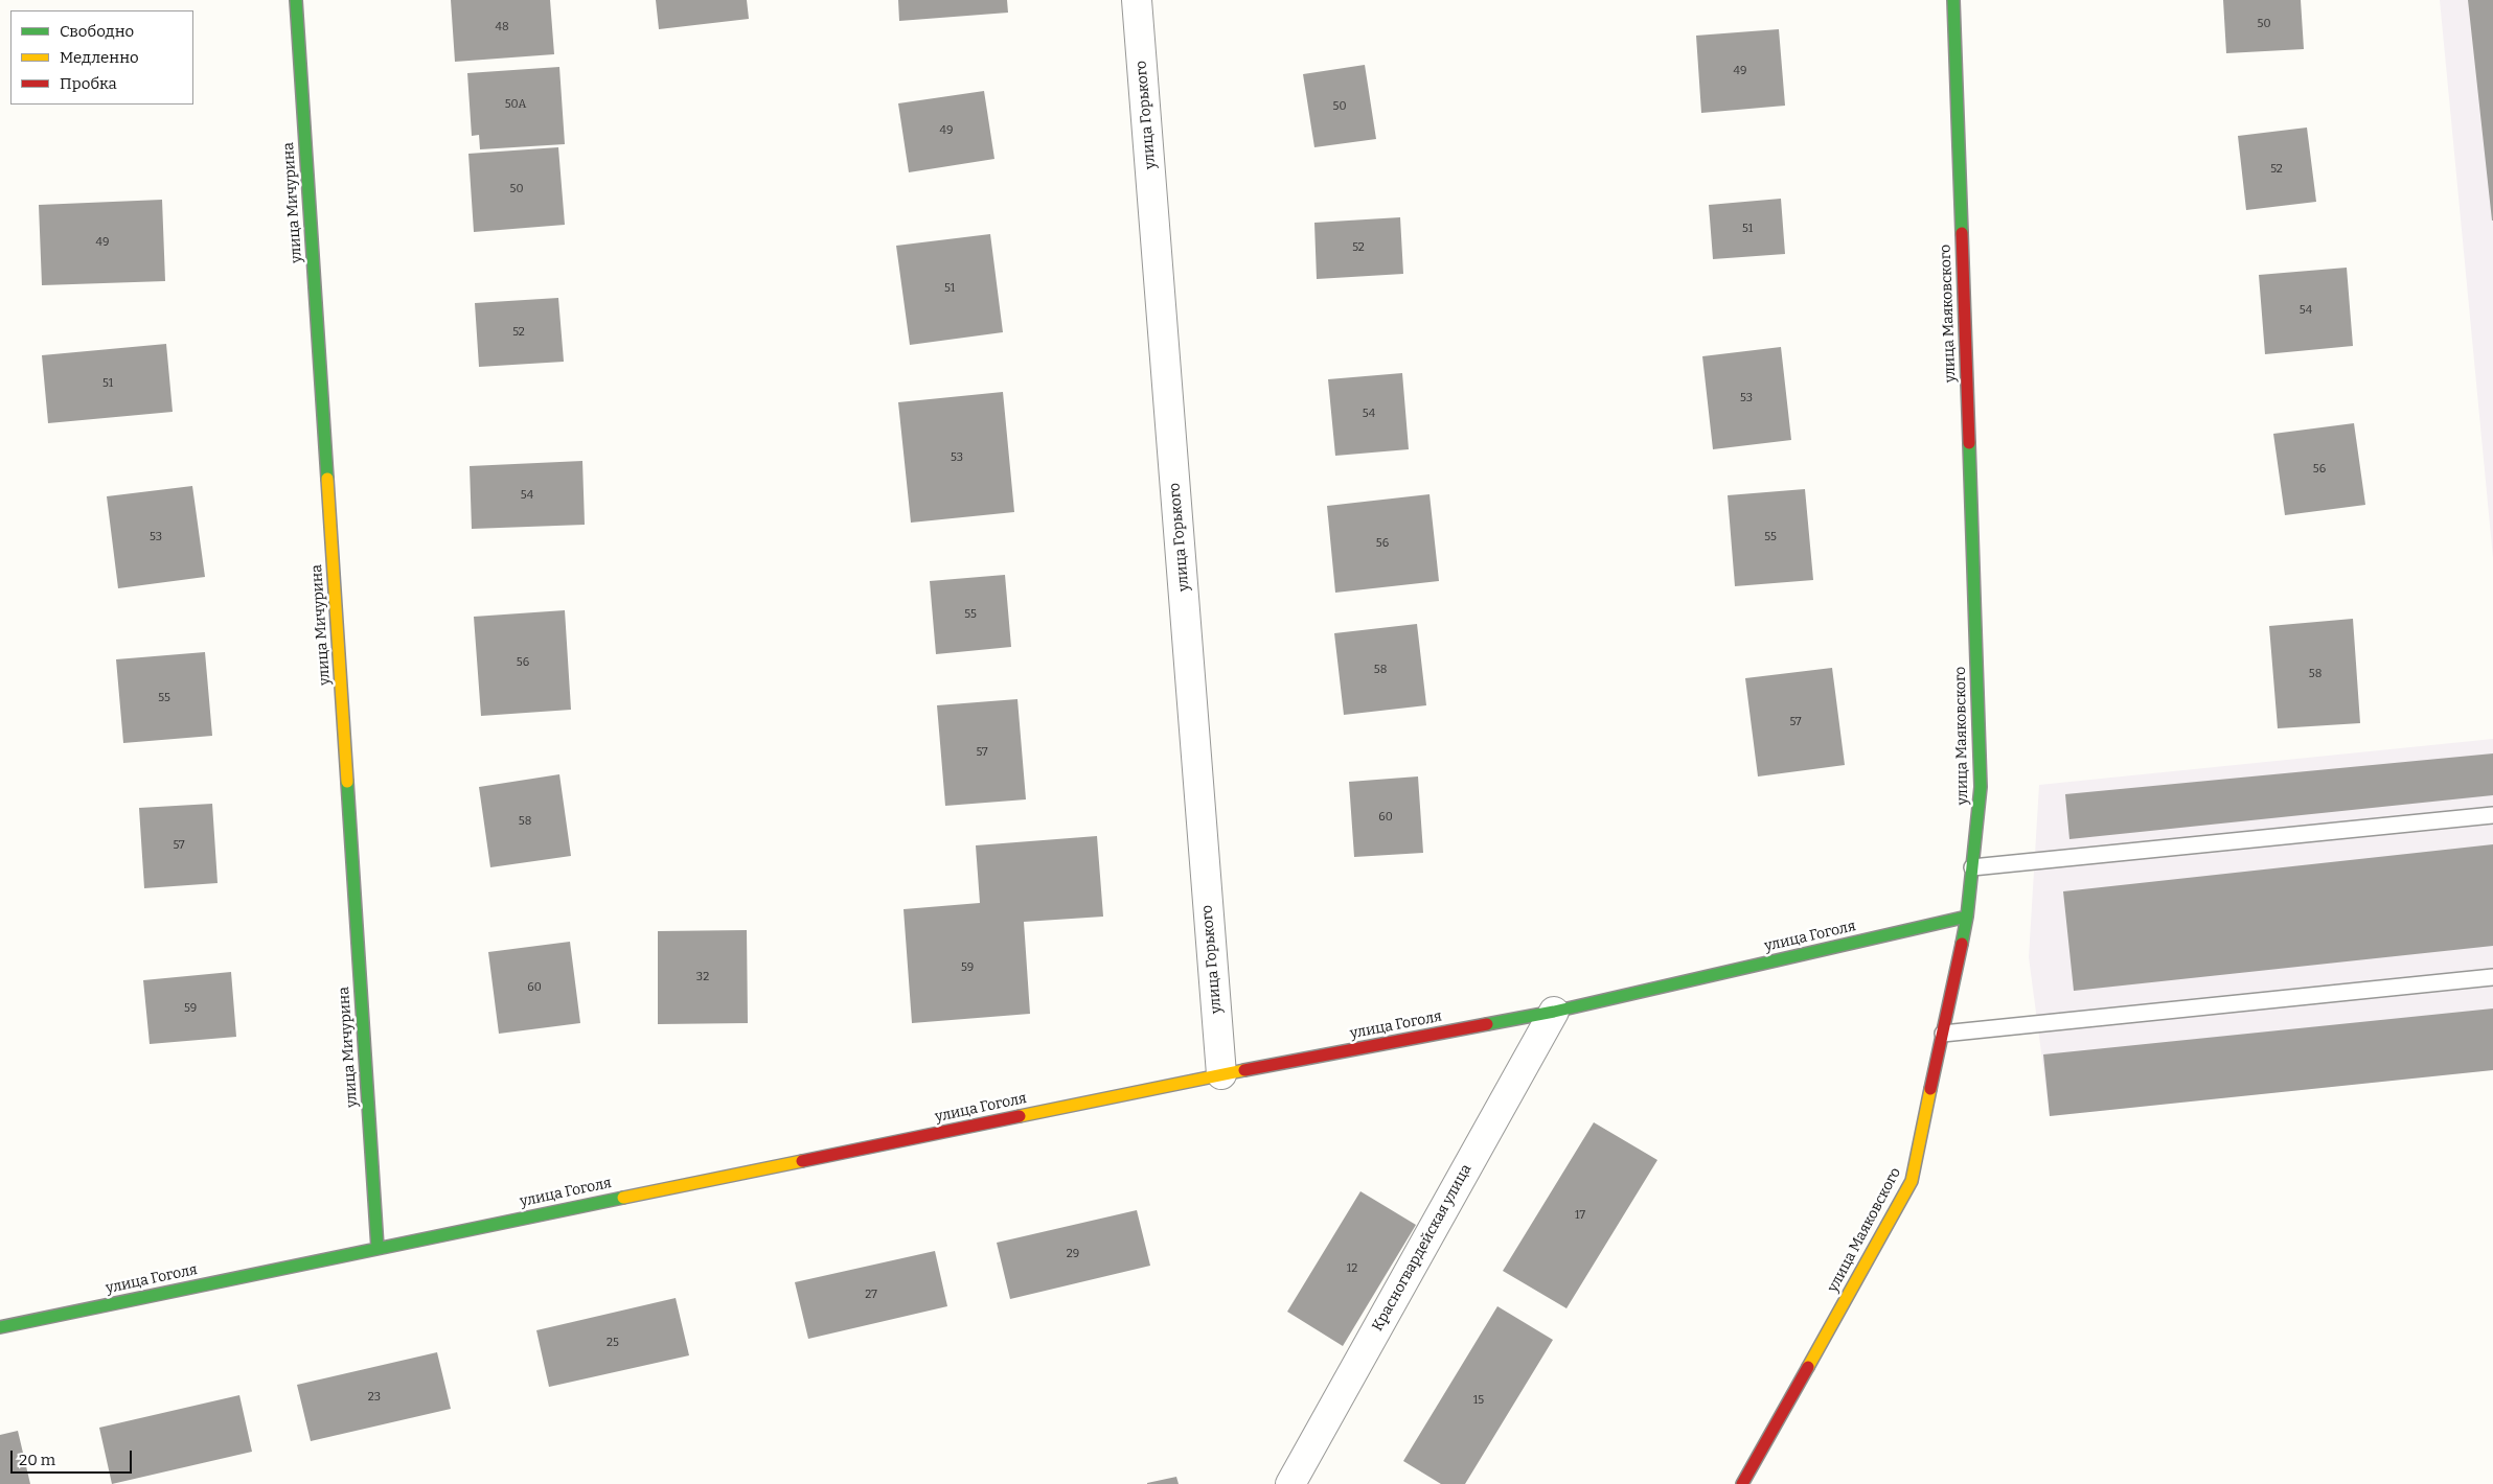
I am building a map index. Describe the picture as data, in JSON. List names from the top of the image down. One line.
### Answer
{"streets":{"street":["улица Горького","улица Мичурина","улица Маяковского","улица Гоголя","Красногвардейская улица"]},"crossings":[["улица Горького","улица Гоголя"],["улица Мичурина","улица Гоголя"],["улица Маяковского","улица Гоголя"],["улица Гоголя","Красногвардейская улица"]],"house_numbers":["50","48","49","50А","50","49","52","50","51","49","52","51","54","52","51","53","54","53","56","54","53","55","56","55","56","58","58","55","57","57","60","58","57","59","32","60","59","17","29","12","27","25","23","15"],"legend":["Свободно","Медленно","Пробка"],"scale_bar":"20 m"}
